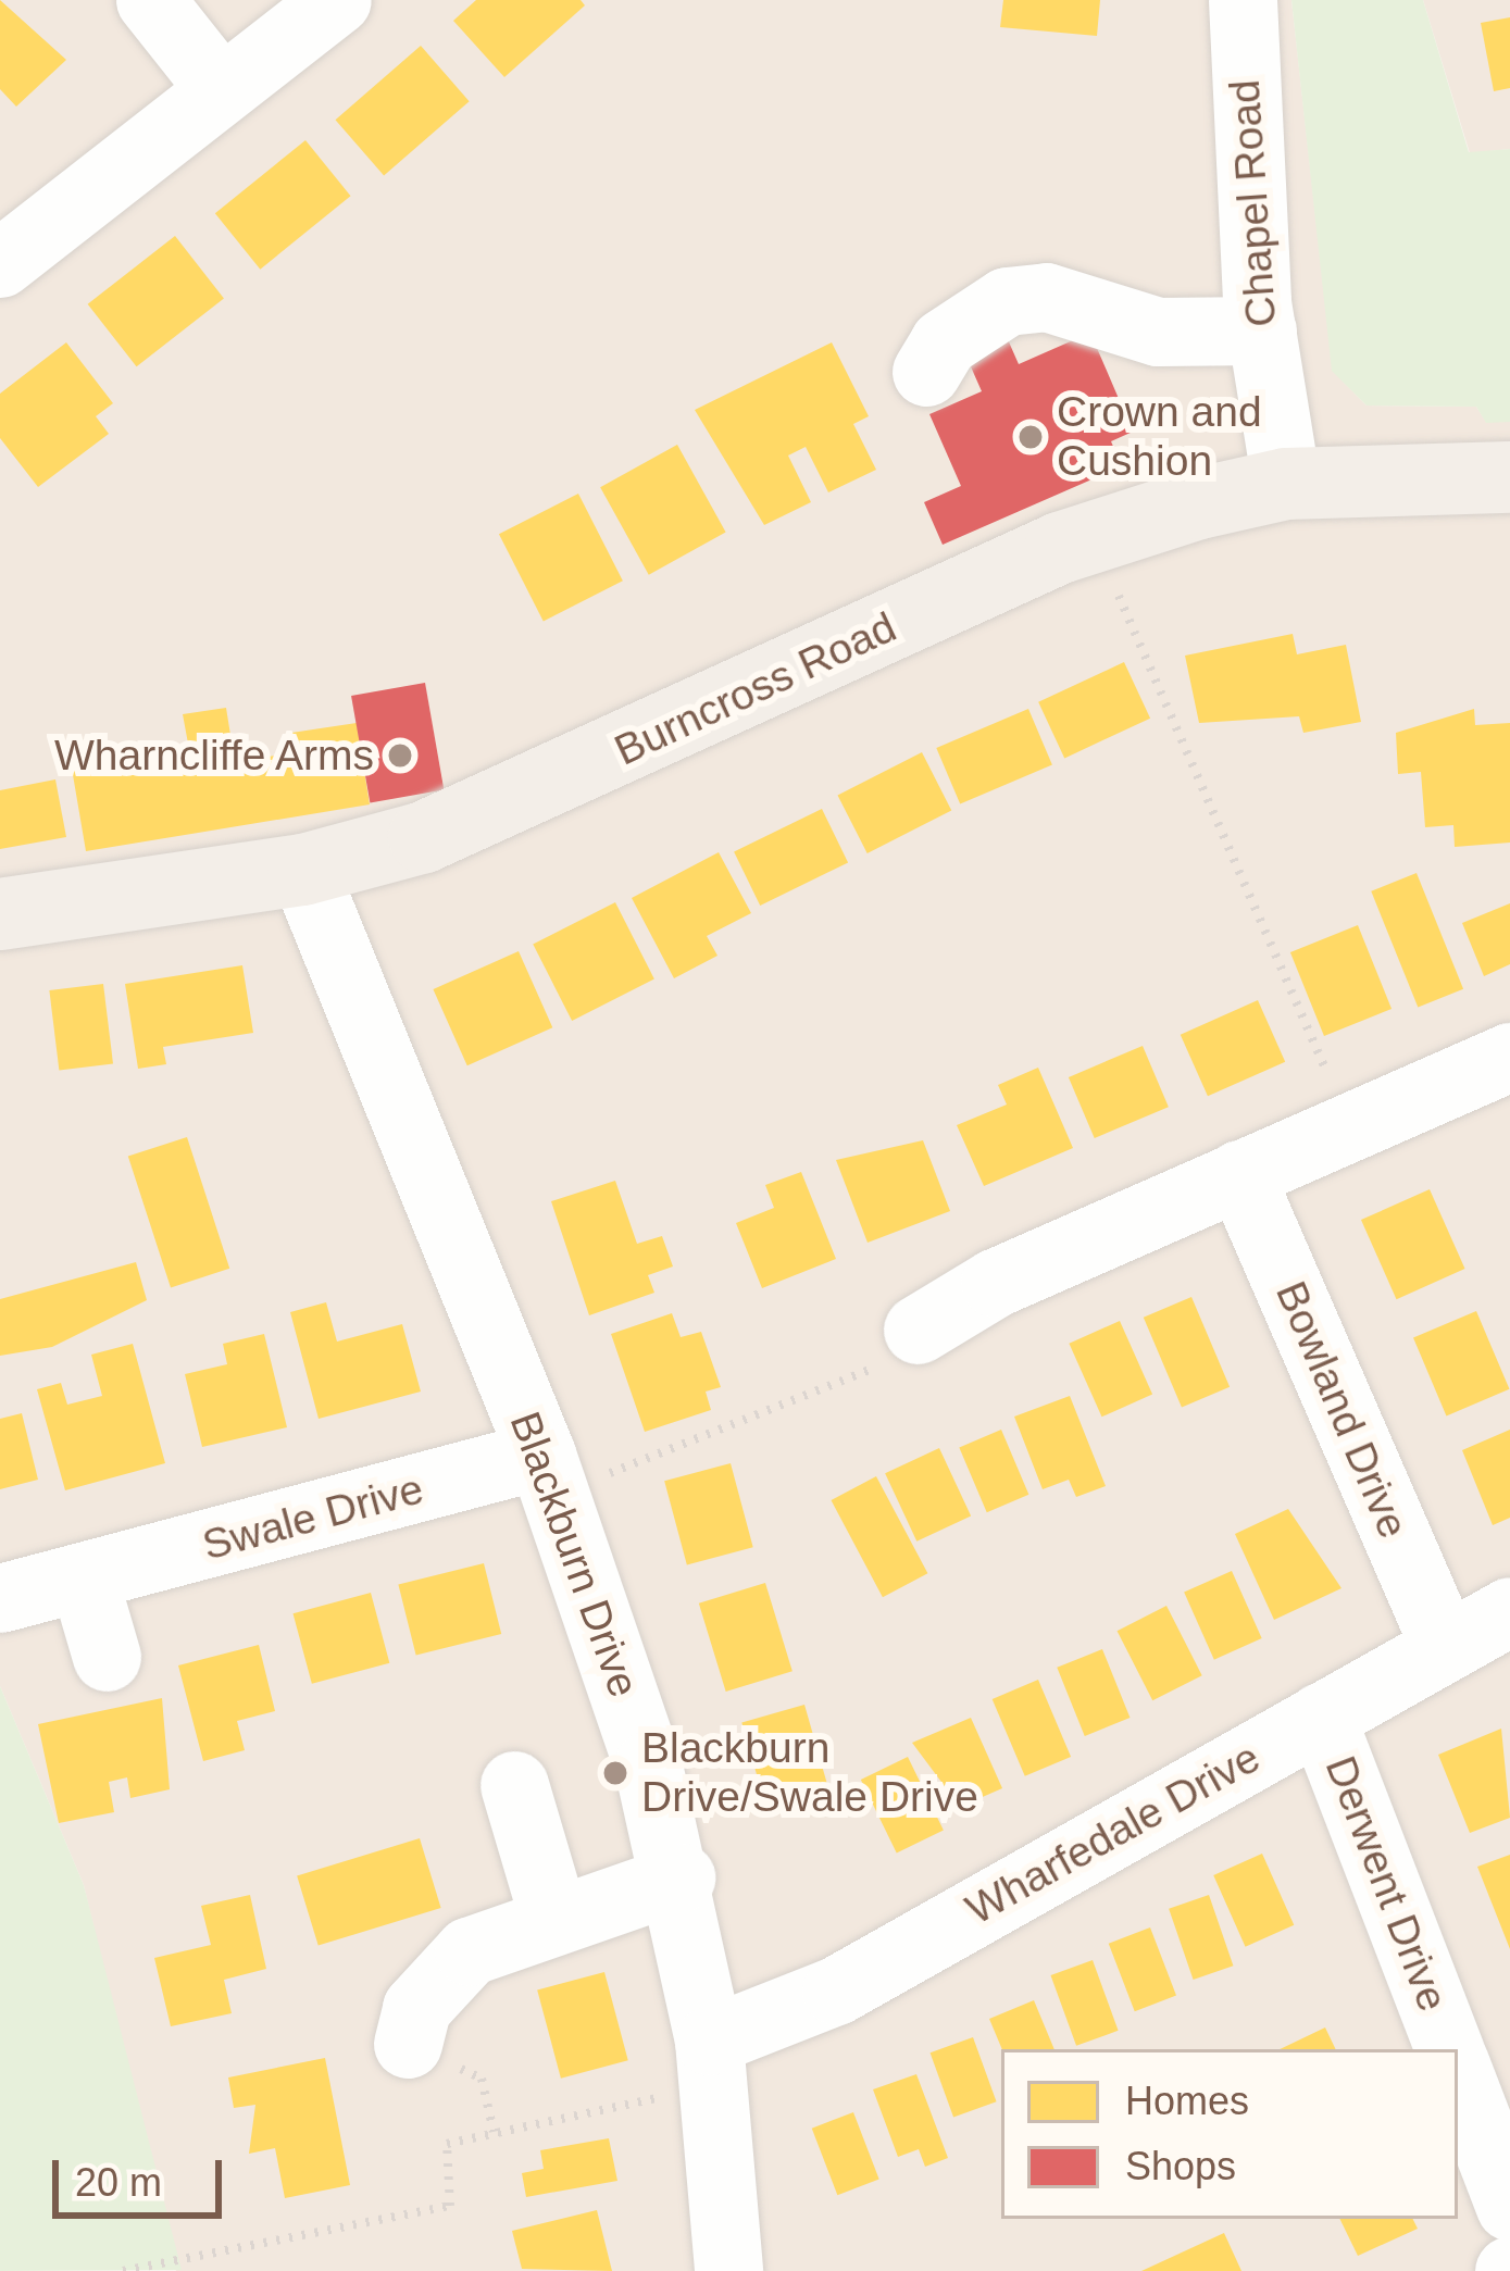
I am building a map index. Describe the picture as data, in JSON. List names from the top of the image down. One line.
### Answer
{"streets":{"main road":["Burncross Road"],"street":["Chapel Road","Bowland Drive","Swale Drive","Blackburn Drive","Wharfedale Drive","Derwent Drive"]},"crossings":[["Chapel Road","Burncross Road"],["Burncross Road","Blackburn Drive"],["Bowland Drive","Wharfedale Drive"],["Swale Drive","Blackburn Drive"],["Blackburn Drive","Wharfedale Drive"],["Wharfedale Drive","Derwent Drive"]],"places":["Crown and Cushion","Wharncliffe Arms","Blackburn Drive/Swale Drive"],"legend":["Homes","Shops"],"scale_bar":"20 m"}
